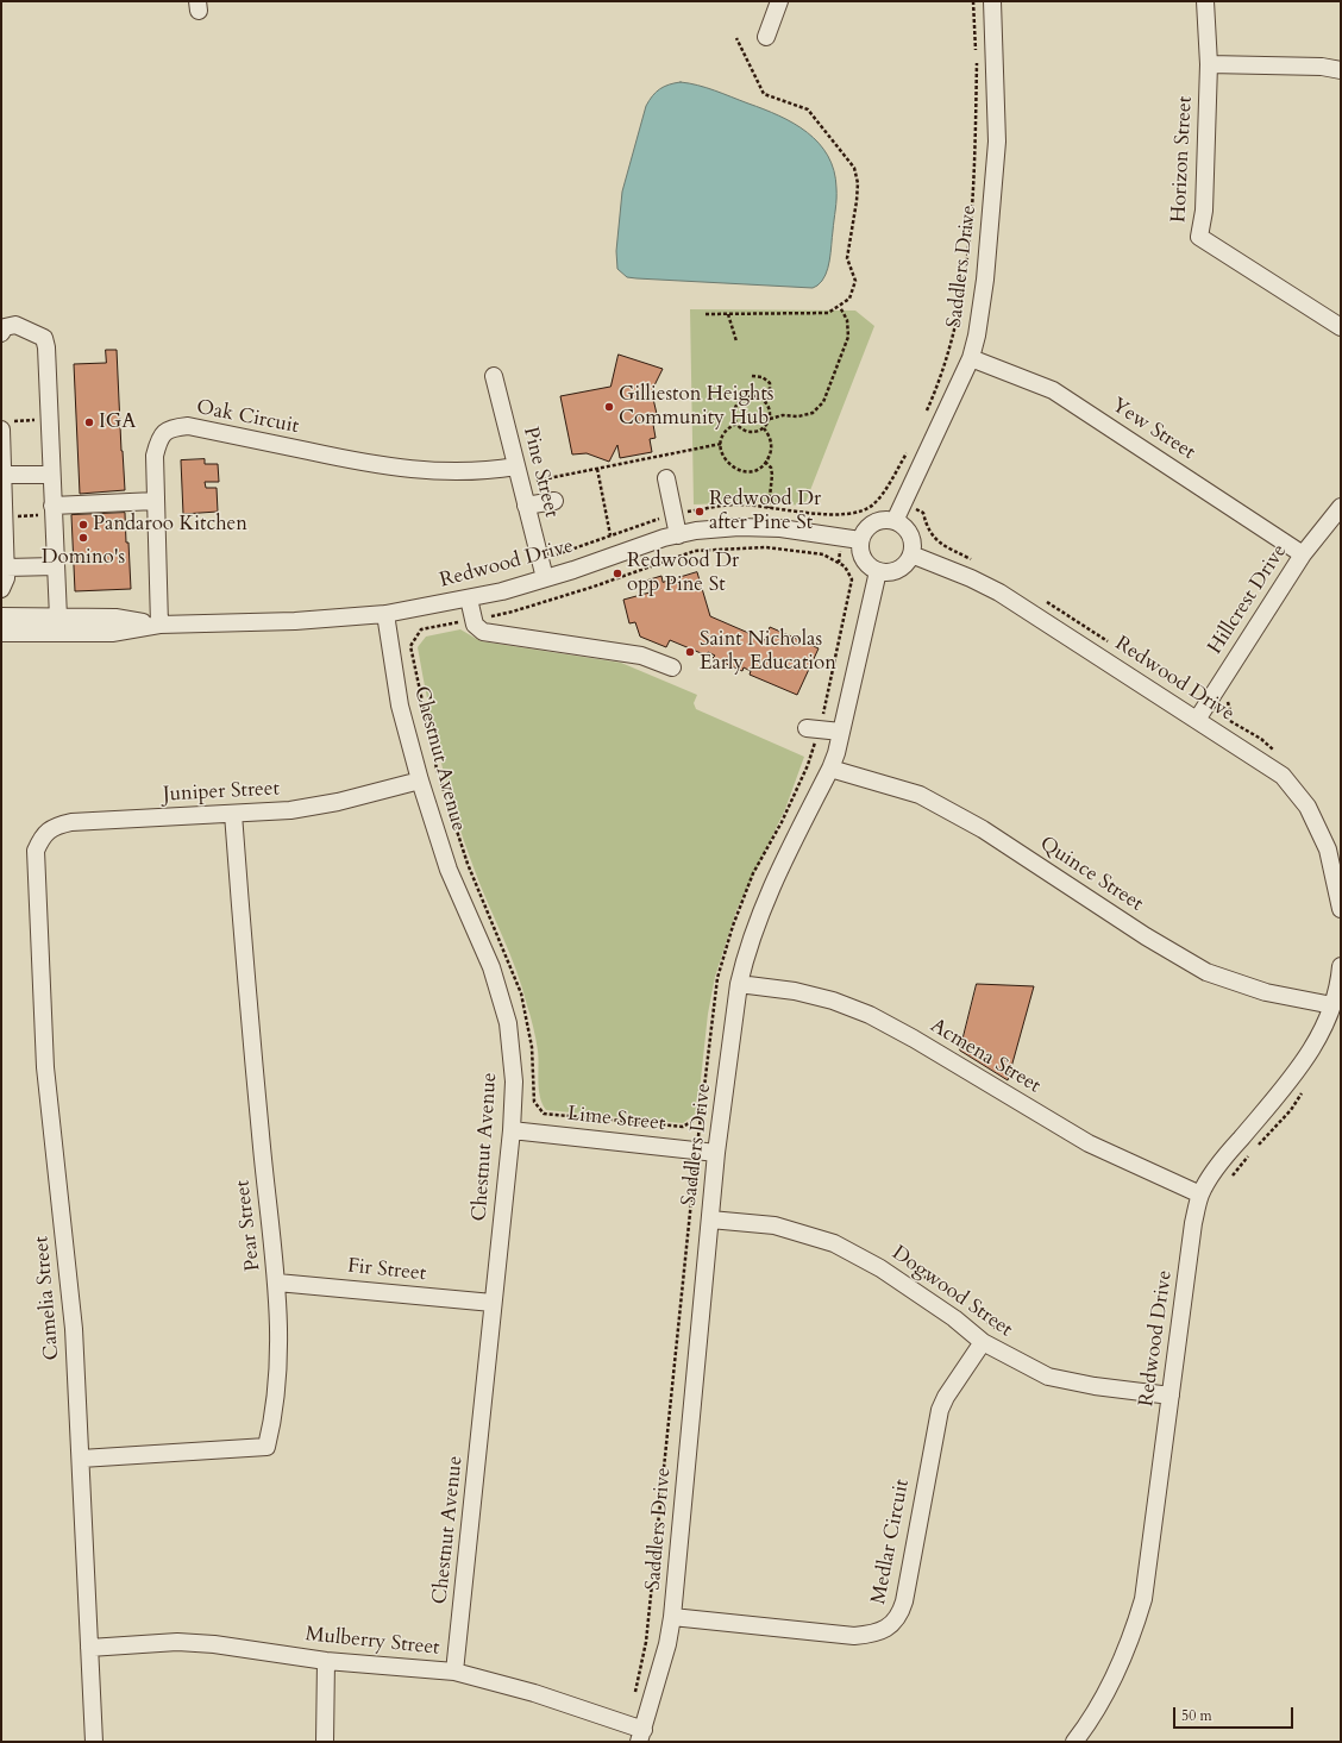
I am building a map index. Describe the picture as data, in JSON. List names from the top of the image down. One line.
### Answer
{"streets":{"street":["Horizon Street","Saddlers Drive","Oak Circuit","Yew Street","Pine Street","Redwood Drive","Hillcrest Drive","Chestnut Avenue","Juniper Street","Quince Street","Acmena Street","Lime Street","Pear Street","Fir Street","Dogwood Street","Camelia Street","Medlar Circuit","Mulberry Street"]},"crossings":[["Saddlers Drive","Yew Street"],["Saddlers Drive","Redwood Drive"],["Saddlers Drive","Quince Street"],["Saddlers Drive","Acmena Street"],["Saddlers Drive","Lime Street"],["Saddlers Drive","Dogwood Street"],["Saddlers Drive","Medlar Circuit"],["Saddlers Drive","Mulberry Street"],["Oak Circuit","Pine Street"],["Oak Circuit","Redwood Drive"],["Yew Street","Hillcrest Drive"],["Pine Street","Redwood Drive"],["Redwood Drive","Hillcrest Drive"],["Redwood Drive","Chestnut Avenue"],["Redwood Drive","Quince Street"],["Redwood Drive","Acmena Street"],["Redwood Drive","Dogwood Street"],["Chestnut Avenue","Juniper Street"],["Chestnut Avenue","Lime Street"],["Chestnut Avenue","Fir Street"],["Chestnut Avenue","Mulberry Street"],["Juniper Street","Pear Street"],["Juniper Street","Camelia Street"],["Pear Street","Fir Street"],["Pear Street","Camelia Street"],["Dogwood Street","Medlar Circuit"],["Camelia Street","Mulberry Street"]],"places":["Gillieston Heights Community Hub","IGA","Redwood Dr after Pine St","Pandaroo Kitchen","Domino's","Redwood Dr opp Pine St","Saint Nicholas Early Education"],"scale_bar":"50 m"}
